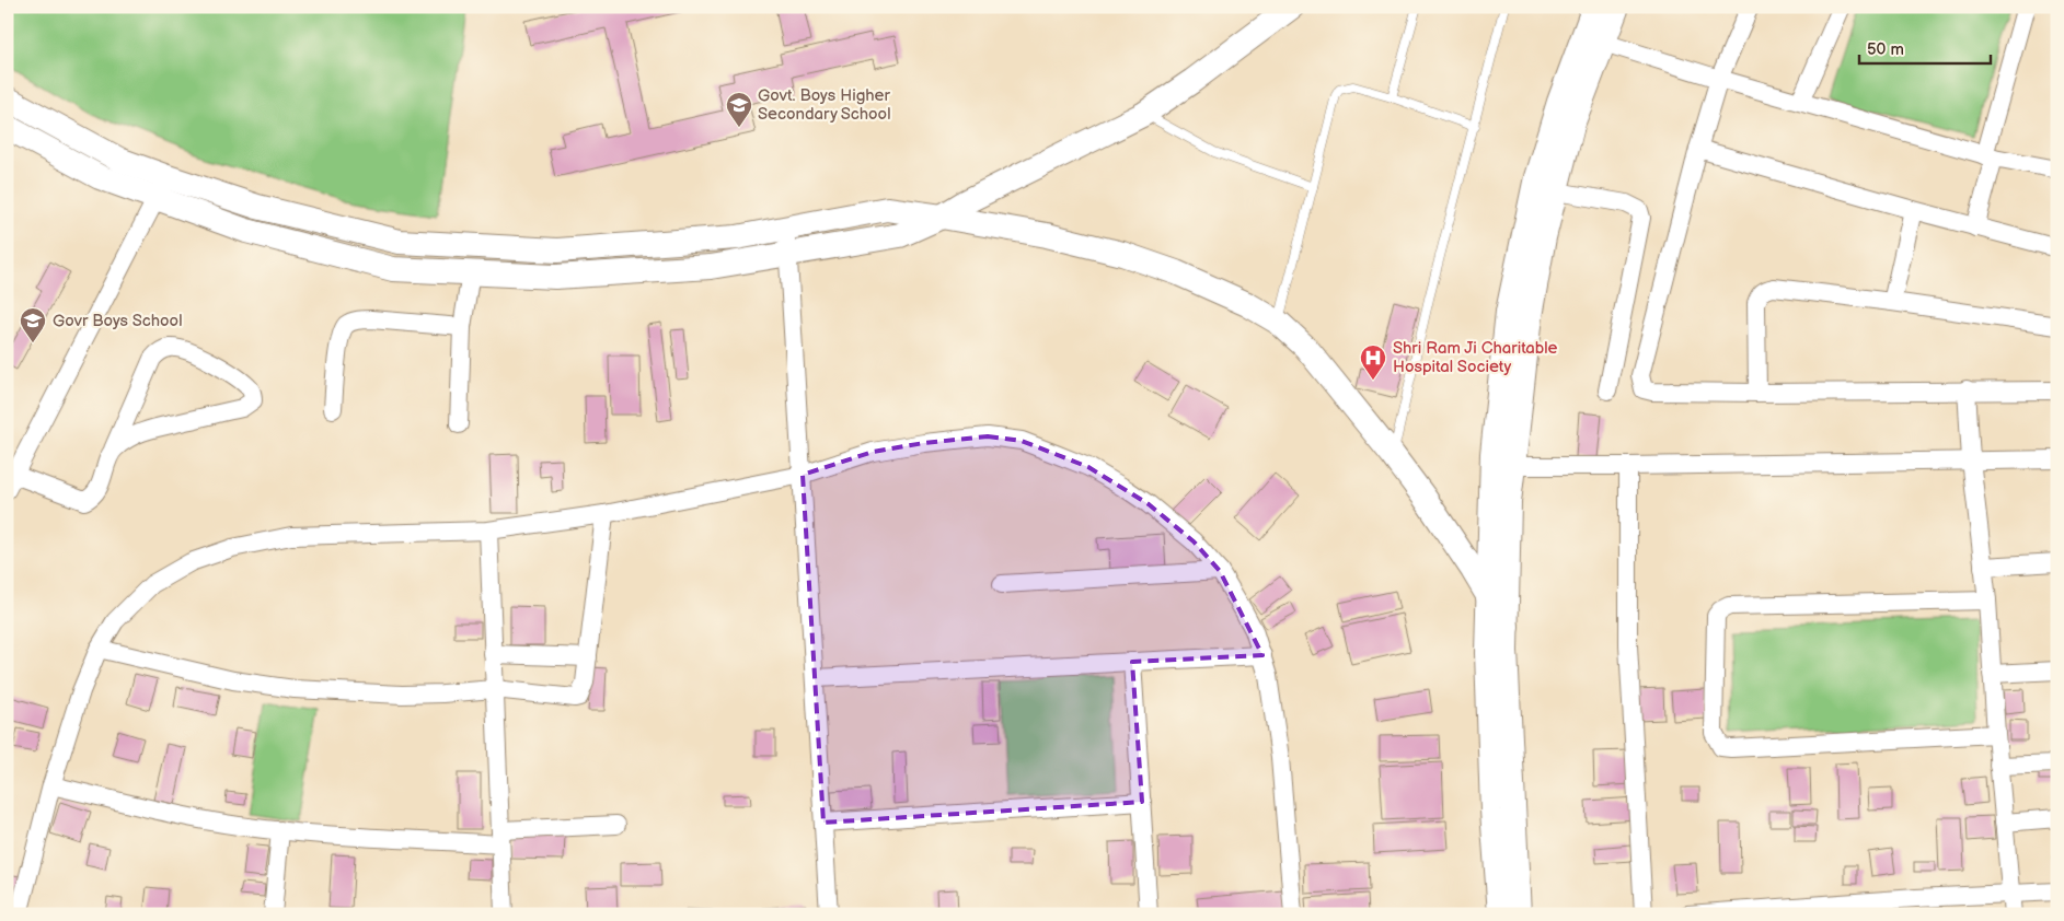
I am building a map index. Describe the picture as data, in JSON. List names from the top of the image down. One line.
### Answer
{"places":{"school or university":["Govt. Boys Higher Secondary School","Govr Boys School"],"hospital":["Shri Ram Ji Charitable Hospital Society"]},"scale_bar":"50 m"}
